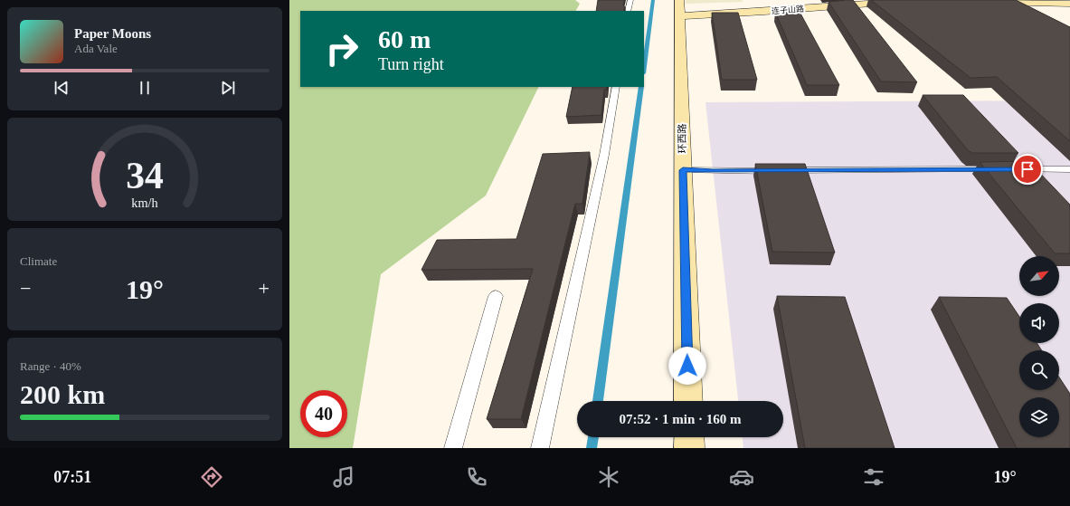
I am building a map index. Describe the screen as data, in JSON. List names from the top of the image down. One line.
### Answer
{"streets":{"street":["连子山路","环西路"]},"crossings":[["连子山路","环西路"]],"north":"top right","page":{"turn":["60 m","Turn right"],"song":["Paper Moons","Ada Vale"],"tile":["Climate",["Range · 40%","200 km"]],"heat":["−","19°","+"],"limit":"40","trip":"07:52 · 1 min · 160 m","tabs":["07:51","19°"],"gauge":["34","km/h"]}}
